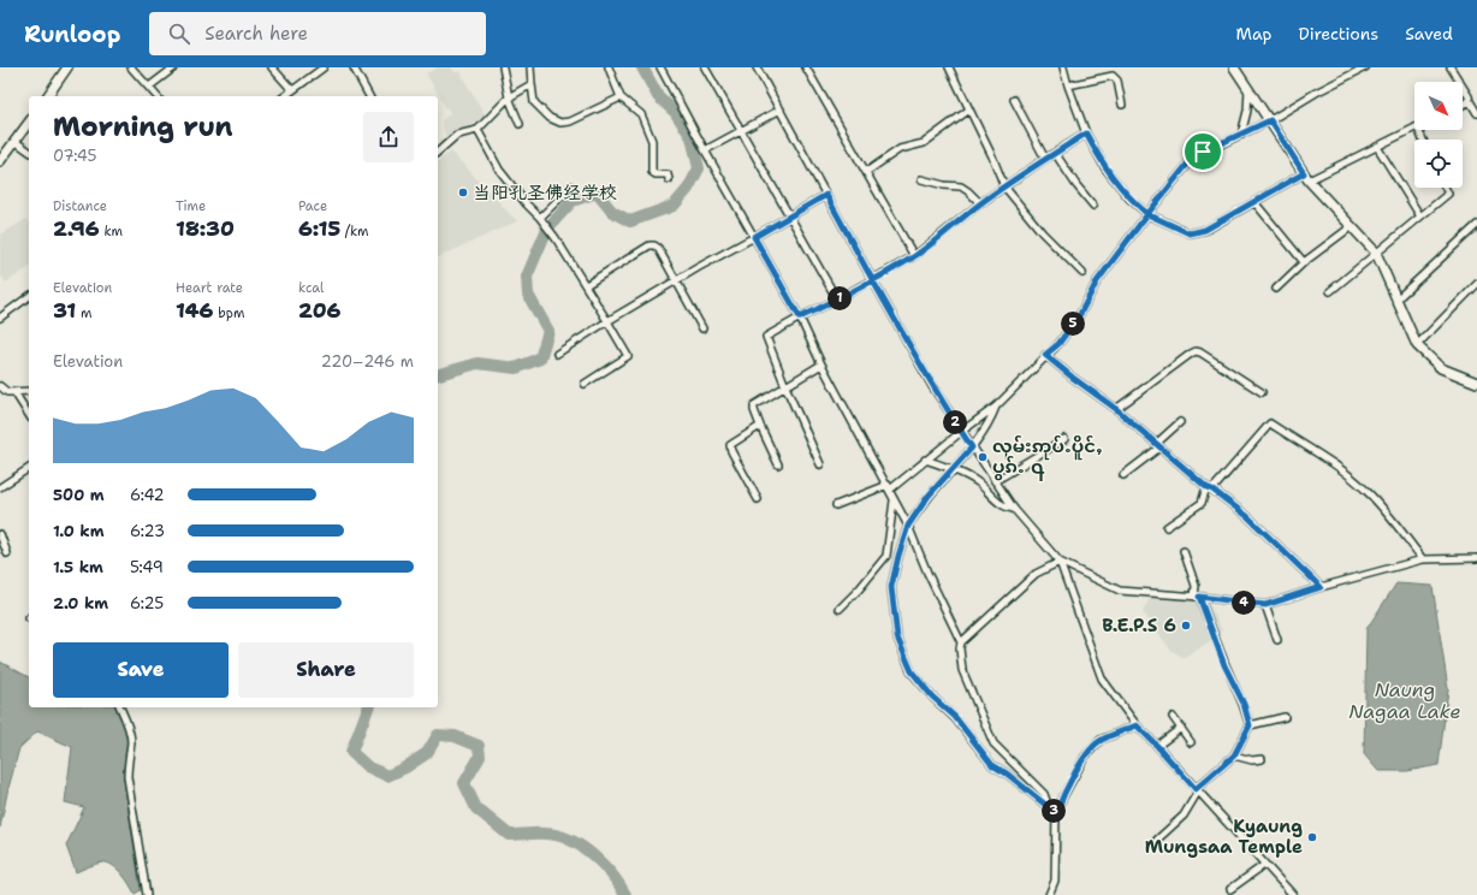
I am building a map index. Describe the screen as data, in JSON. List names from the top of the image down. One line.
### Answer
{"water":["Naung Nagaa Lake"],"places":["当阳孔圣佛经学校","လုမ်းဢုပ်ႉပိူင်ႇ ပွၵ်ႉ ႖","B.E.P.S 6","Kyaung Mungsaa Temple"],"north":"bottom right","page":{"header":"Runloop","search":"Search here","nav":["Map","Directions","Saved"],"heading":["Morning run","07:45"],"stats":[["Distance","2.96 km"],["Time","18:30"],["Pace","6:15 /km"],["Elevation","31 m"],["Heart rate","146 bpm"],["kcal","206"]],"pins":["1","5","2","4","3"],"chart":["Elevation","220–246 m"],"list":[{"name":"500 m","note":"6:42"},{"name":"1.0 km","note":"6:23"},{"name":"1.5 km","note":"5:49"},{"name":"2.0 km","note":"6:25"}],"buttons":["Save","Share"]}}
